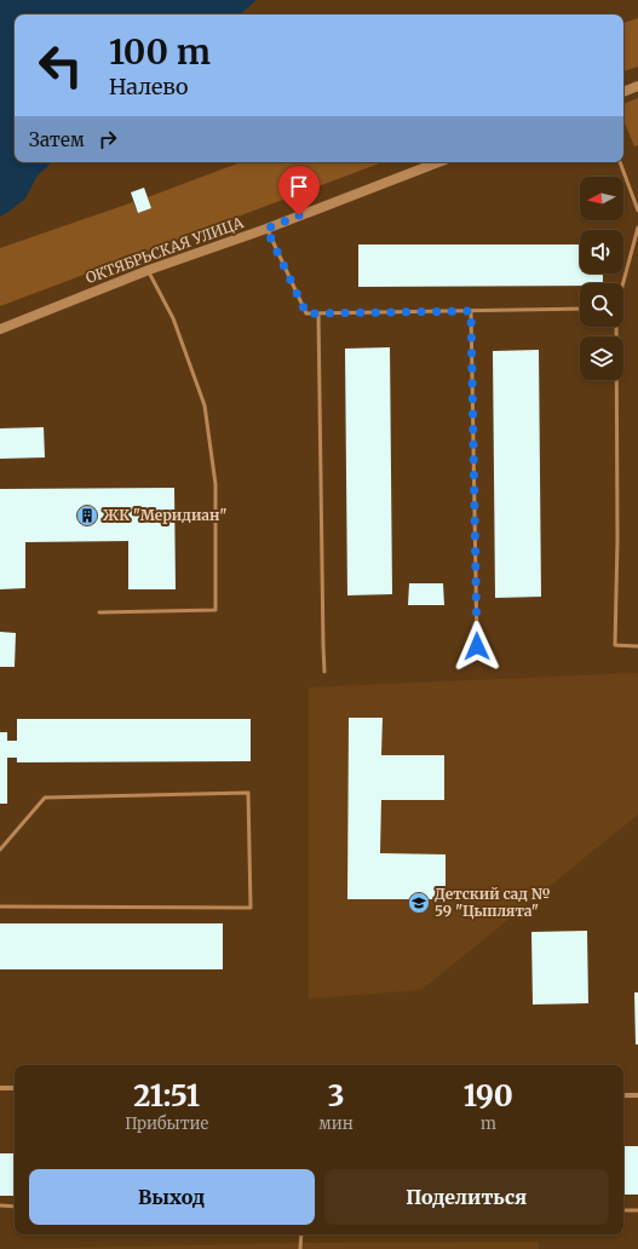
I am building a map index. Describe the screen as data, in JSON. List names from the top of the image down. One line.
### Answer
{"streets":{"main road":["ОКТЯБРЬСКАЯ УЛИЦА"]},"places":{"building":["ЖК \"Меридиан\""],"school or university":["Детский сад № 59 \"Цыплята\""]},"north":"left","page":{"turn":["100 m","Налево"],"then":"Затем","eta":["21:51","Прибытие","3","мин","190","m"],"buttons":["Выход","Поделиться"]}}
